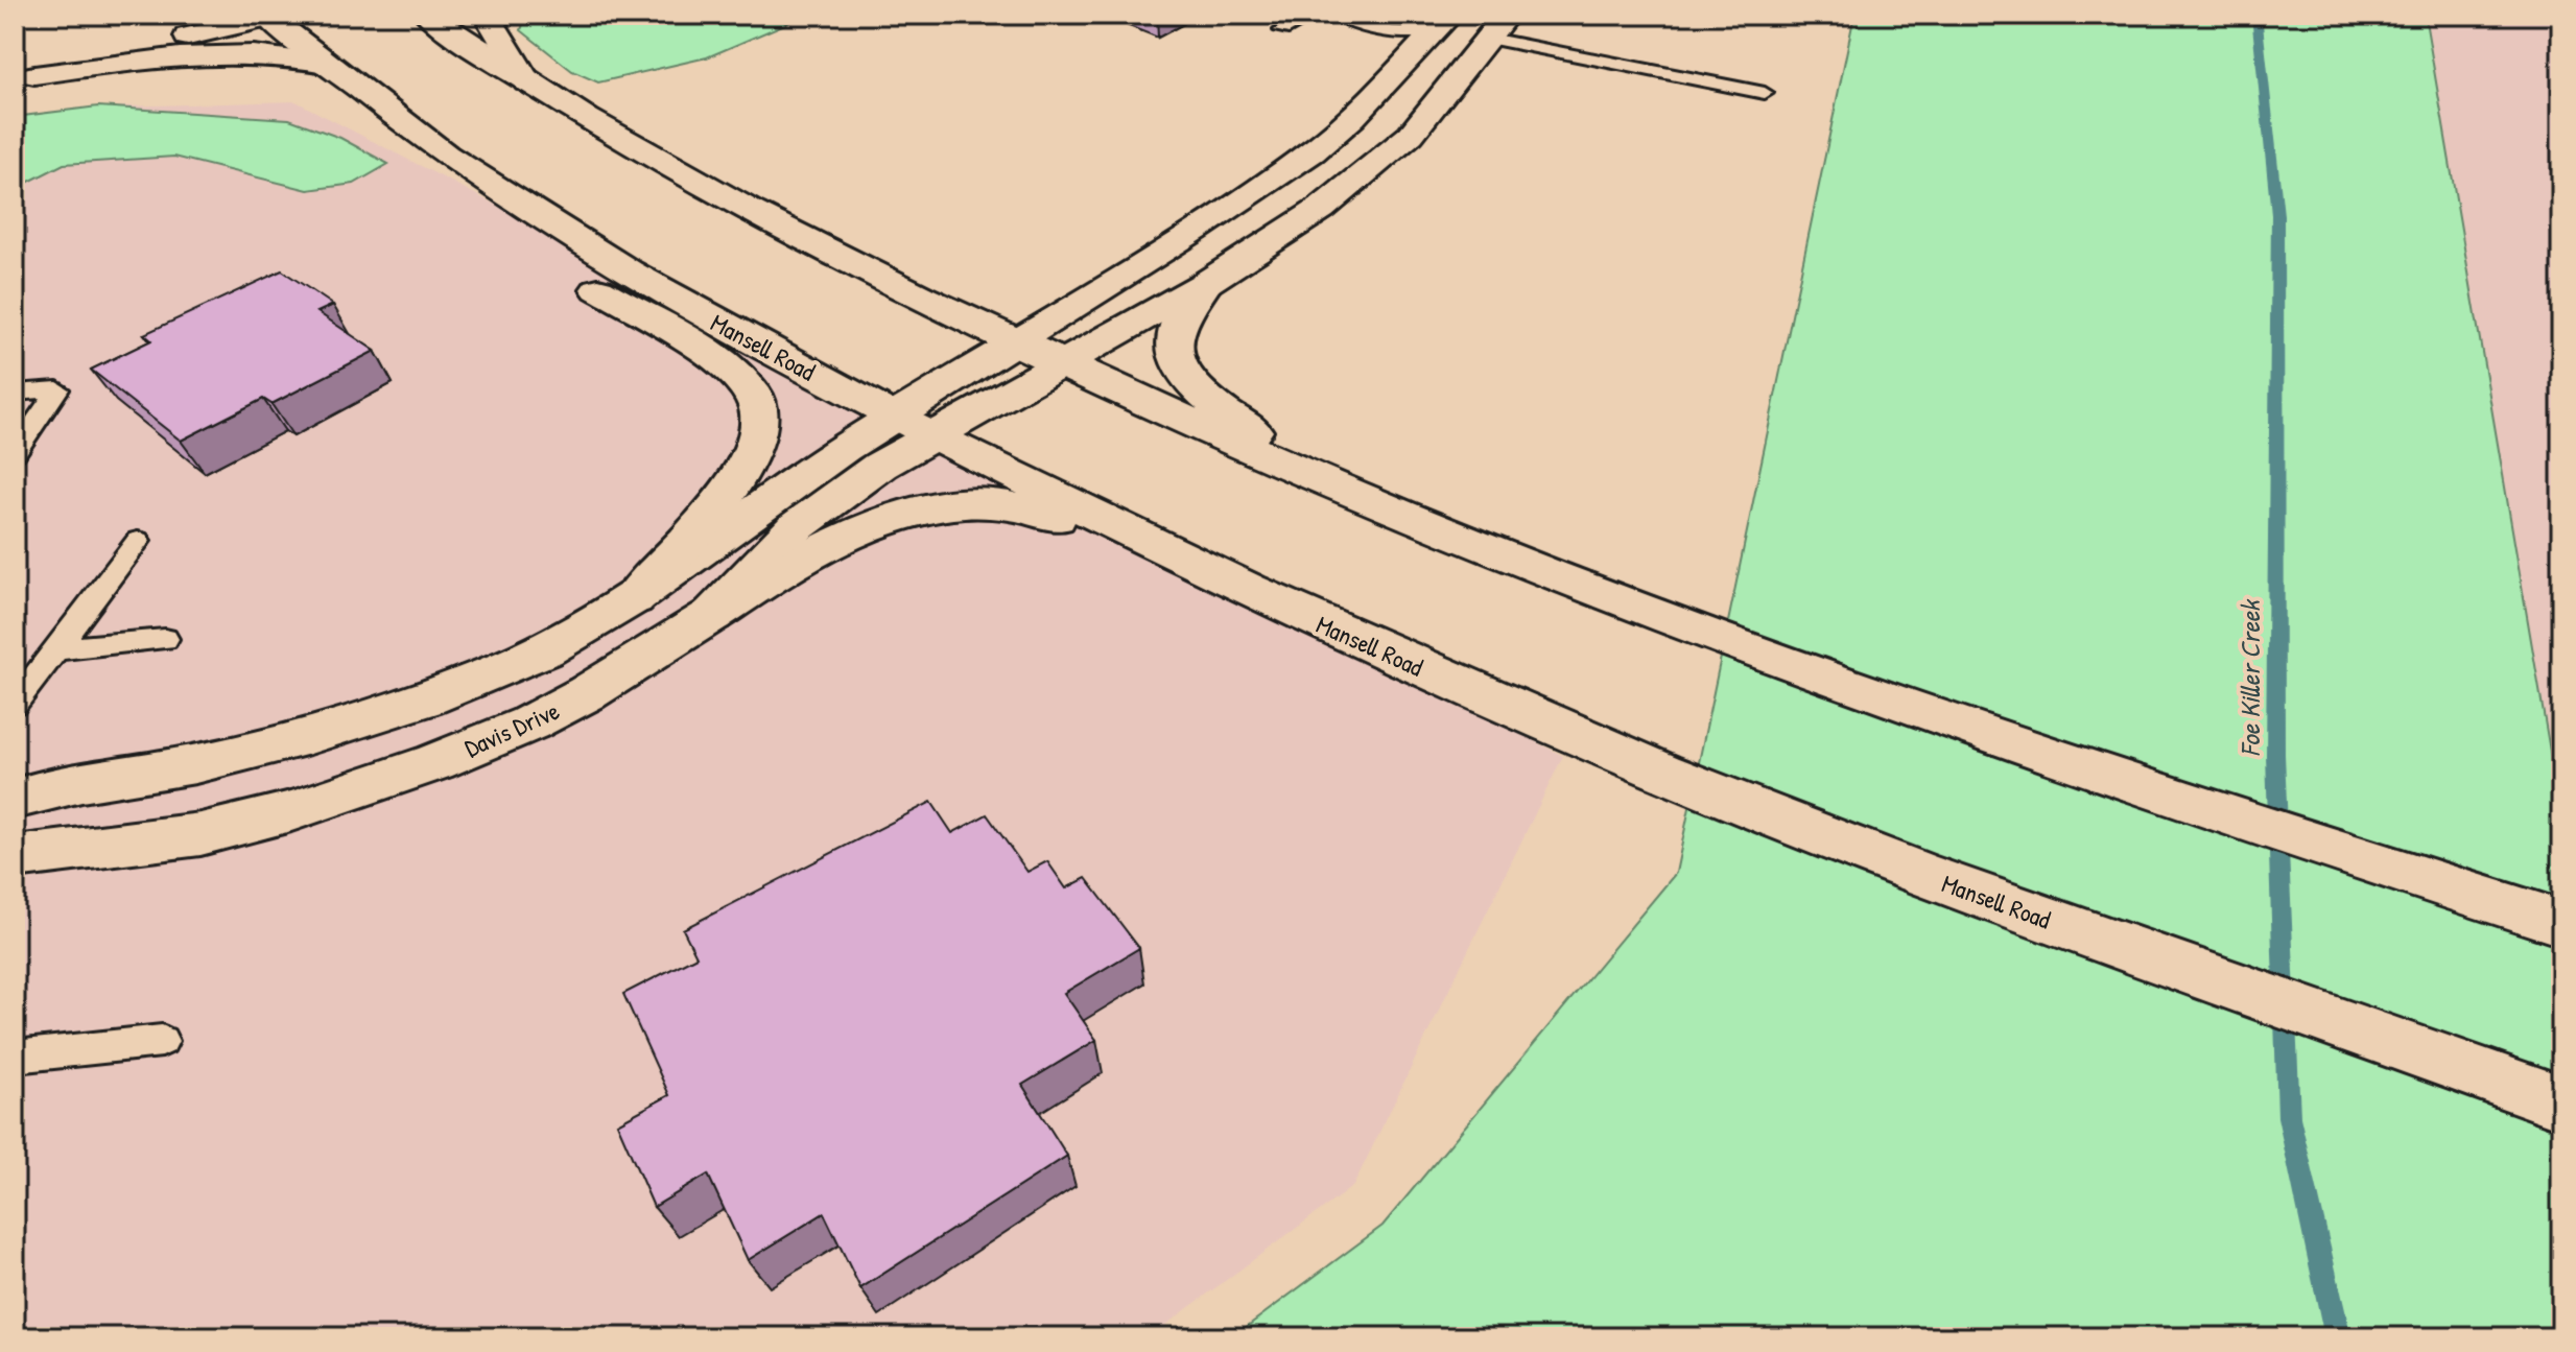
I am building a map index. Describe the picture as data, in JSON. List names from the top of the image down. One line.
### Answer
{"streets":{"main road":["Mansell Road","Davis Drive"]},"crossings":[["Mansell Road","Davis Drive"]],"water":["Foe Killer Creek"]}
